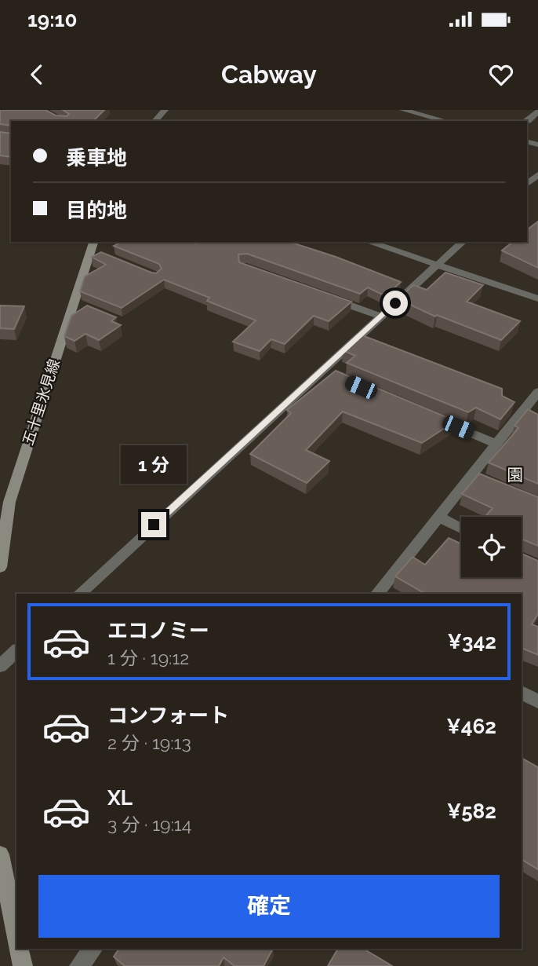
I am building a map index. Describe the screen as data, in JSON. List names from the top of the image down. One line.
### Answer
{"streets":{"main road":["五十里氷見線"]},"districts":["園"],"page":{"status":"19:10","header":"Cabway","banner":["乗車地","目的地"],"bubble":"1 分","list":[{"name":"エコノミー","note":"1 分 · 19:12","value":"¥342"},{"name":"コンフォート","note":"2 分 · 19:13","value":"¥462"},{"name":"XL","note":"3 分 · 19:14","value":"¥582"}],"buttons":"確定"}}
